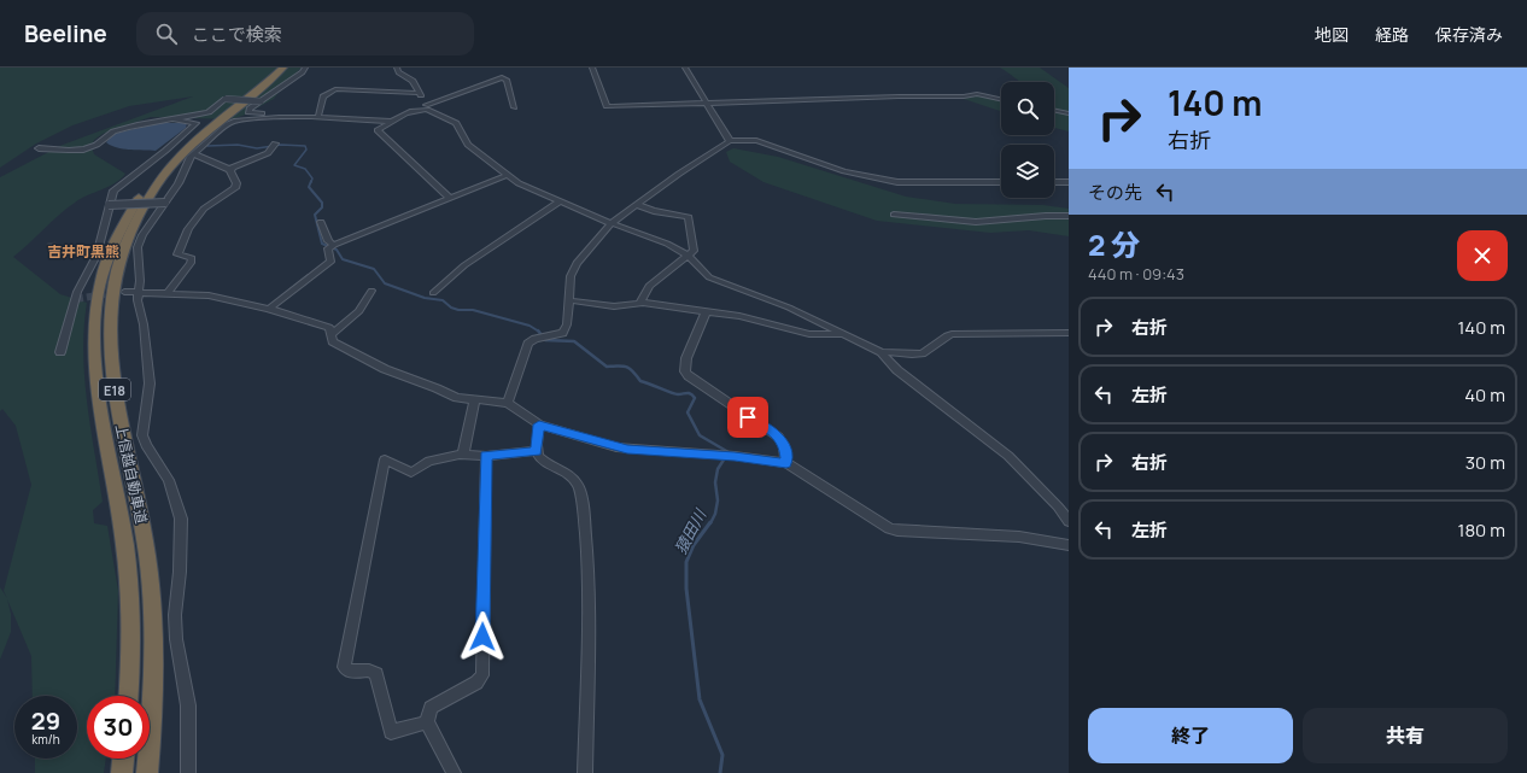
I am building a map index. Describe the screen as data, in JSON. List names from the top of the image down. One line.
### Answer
{"streets":{"highway":["E18","上信越自動車道"]},"districts":["吉井町黒熊"],"water":["猿田川"],"page":{"header":"Beeline","search":"ここで検索","nav":["地図","経路","保存済み"],"turn":["140 m","右折"],"then":"その先","heading":["2 分","440 m · 09:43"],"list":[{"name":"右折","value":"140 m"},{"name":"左折","value":"40 m"},{"name":"右折","value":"30 m"},{"name":"左折","value":"180 m"}],"speed":"29 km/h","limit":"30","buttons":["終了","共有"]}}
